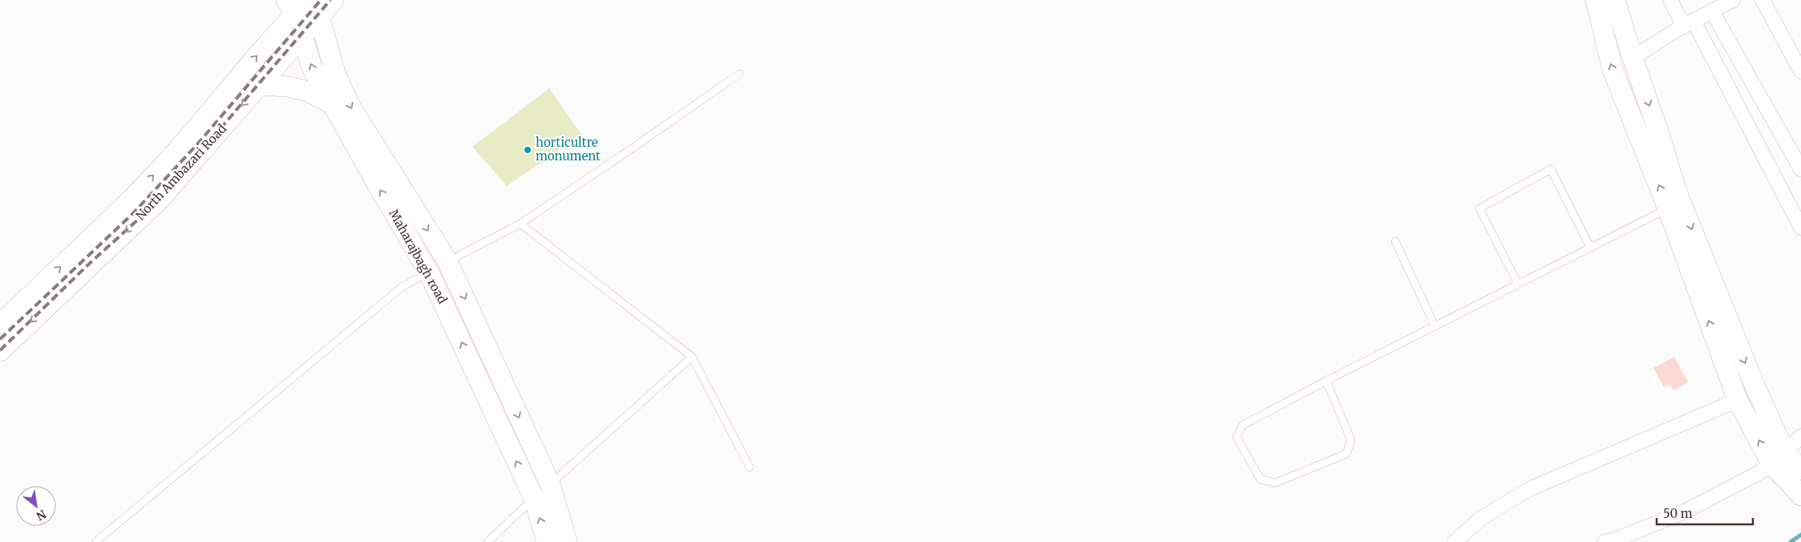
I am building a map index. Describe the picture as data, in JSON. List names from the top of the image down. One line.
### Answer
{"streets":{"main road":["North Ambazari Road","Maharajbagh road"]},"crossings":[["North Ambazari Road","Maharajbagh road"]],"places":["horticultre monument"],"scale_bar":"50 m","north":"bottom right"}
